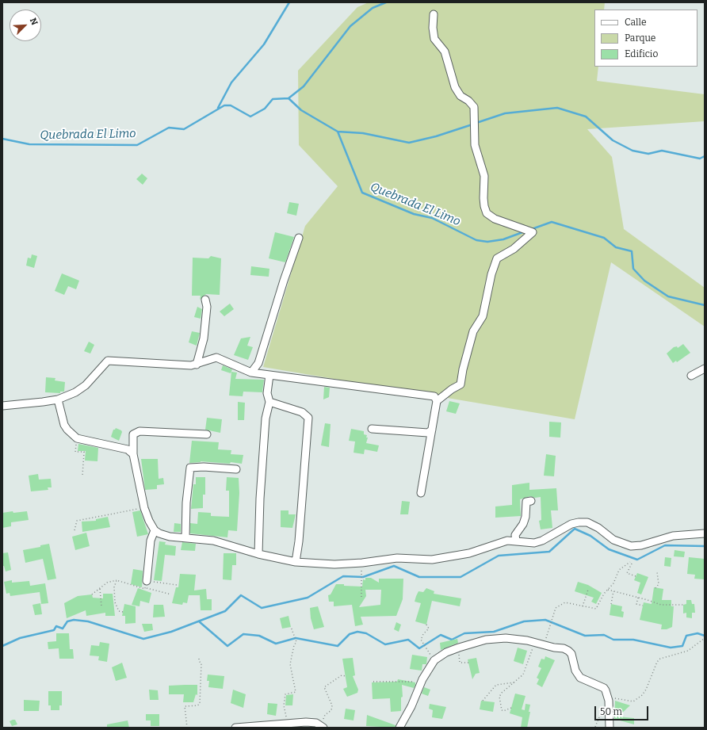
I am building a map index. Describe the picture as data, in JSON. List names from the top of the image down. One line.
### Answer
{"water":["Quebrada El Limo"],"legend":["Calle","Parque","Edificio"],"scale_bar":"50 m","north":"top right"}
